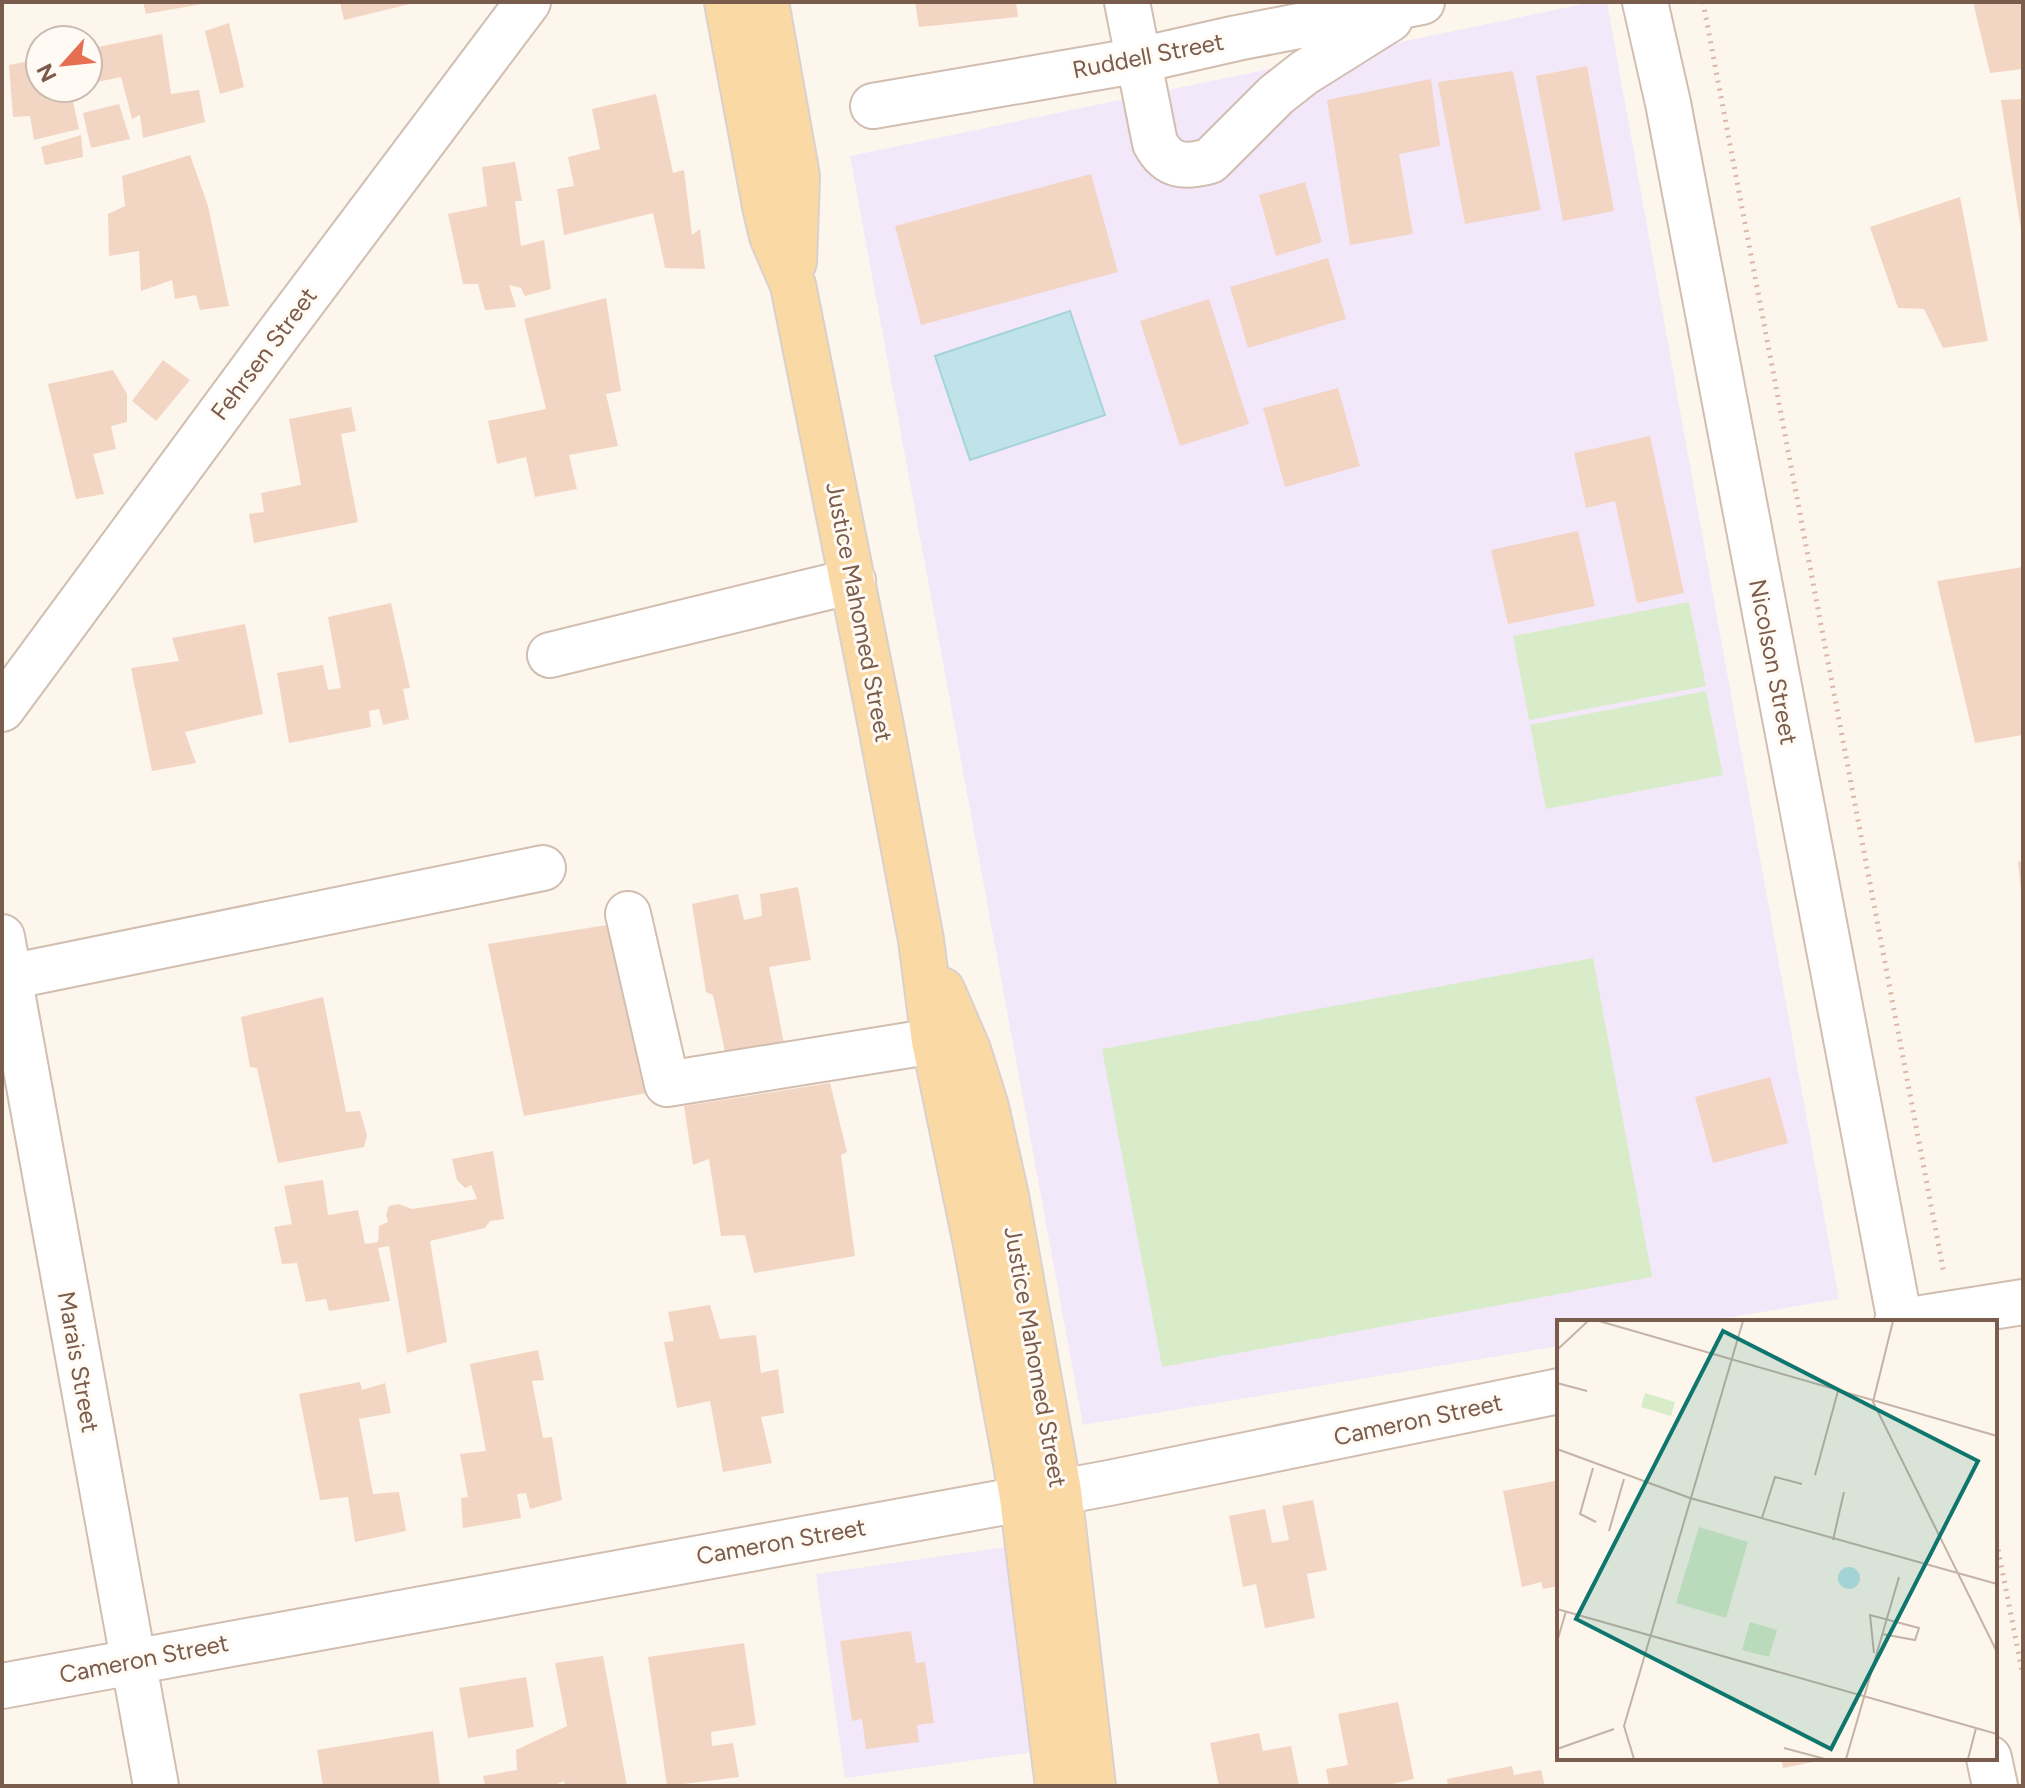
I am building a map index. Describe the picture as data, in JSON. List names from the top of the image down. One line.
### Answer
{"streets":{"main road":["Justice Mahomed Street"],"street":["Ruddell Street","Fehrsen Street","Nicolson Street","Marais Street","Cameron Street"]},"crossings":[["Justice Mahomed Street","Cameron Street"],["Marais Street","Cameron Street"]],"north":"bottom left"}
